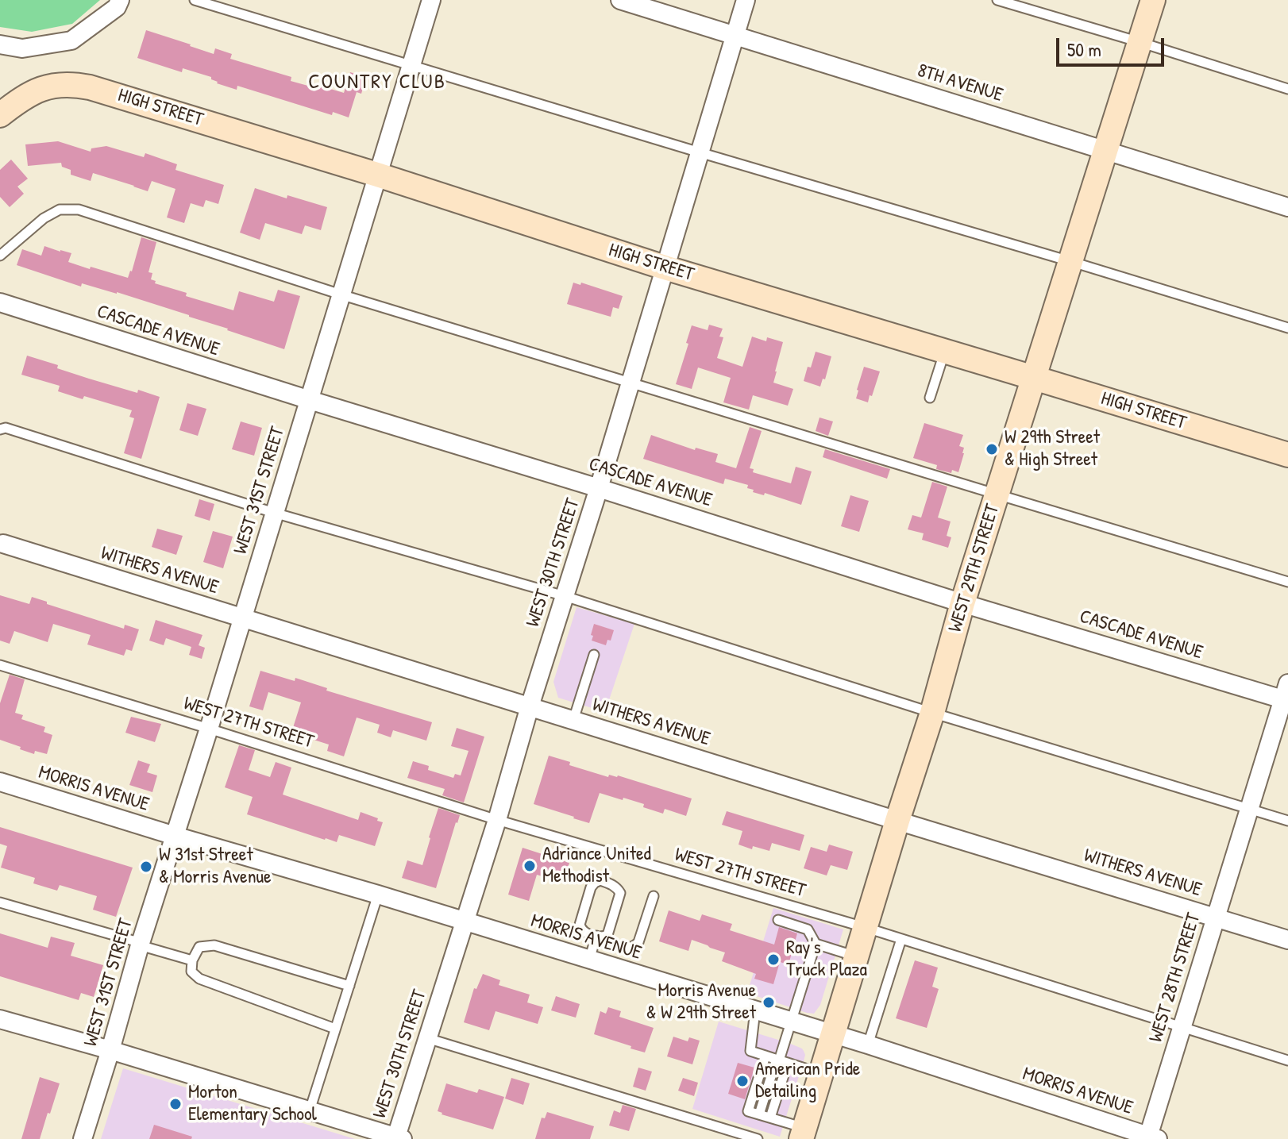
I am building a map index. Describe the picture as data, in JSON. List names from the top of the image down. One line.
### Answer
{"streets":{"street":["8TH AVENUE","HIGH STREET","CASCADE AVENUE","WEST 31ST STREET","WEST 30TH STREET","WEST 29TH STREET","WITHERS AVENUE","MORRIS AVENUE","WEST 28TH STREET"],"lane":["WEST 27TH STREET"]},"crossings":[["8TH AVENUE","WEST 30TH STREET"],["8TH AVENUE","WEST 29TH STREET"],["HIGH STREET","WEST 31ST STREET"],["HIGH STREET","WEST 30TH STREET"],["HIGH STREET","WEST 29TH STREET"],["CASCADE AVENUE","WEST 31ST STREET"],["CASCADE AVENUE","WEST 30TH STREET"],["CASCADE AVENUE","WEST 29TH STREET"],["CASCADE AVENUE","WEST 28TH STREET"],["WEST 31ST STREET","WITHERS AVENUE"],["WEST 31ST STREET","WEST 27TH STREET"],["WEST 31ST STREET","MORRIS AVENUE"],["WEST 30TH STREET","WITHERS AVENUE"],["WEST 30TH STREET","WEST 27TH STREET"],["WEST 30TH STREET","MORRIS AVENUE"],["WEST 29TH STREET","WITHERS AVENUE"],["WEST 29TH STREET","WEST 27TH STREET"],["WEST 29TH STREET","MORRIS AVENUE"],["WITHERS AVENUE","WEST 28TH STREET"],["WEST 27TH STREET","WEST 28TH STREET"],["MORRIS AVENUE","WEST 28TH STREET"]],"districts":["COUNTRY CLUB"],"places":["W 29th Street & High Street","Adriance United Methodist","W 31st Street & Morris Avenue","Ray's Truck Plaza","Morris Avenue & W 29th Street","American Pride Detailing","Morton Elementary School"],"scale_bar":"50 m"}
